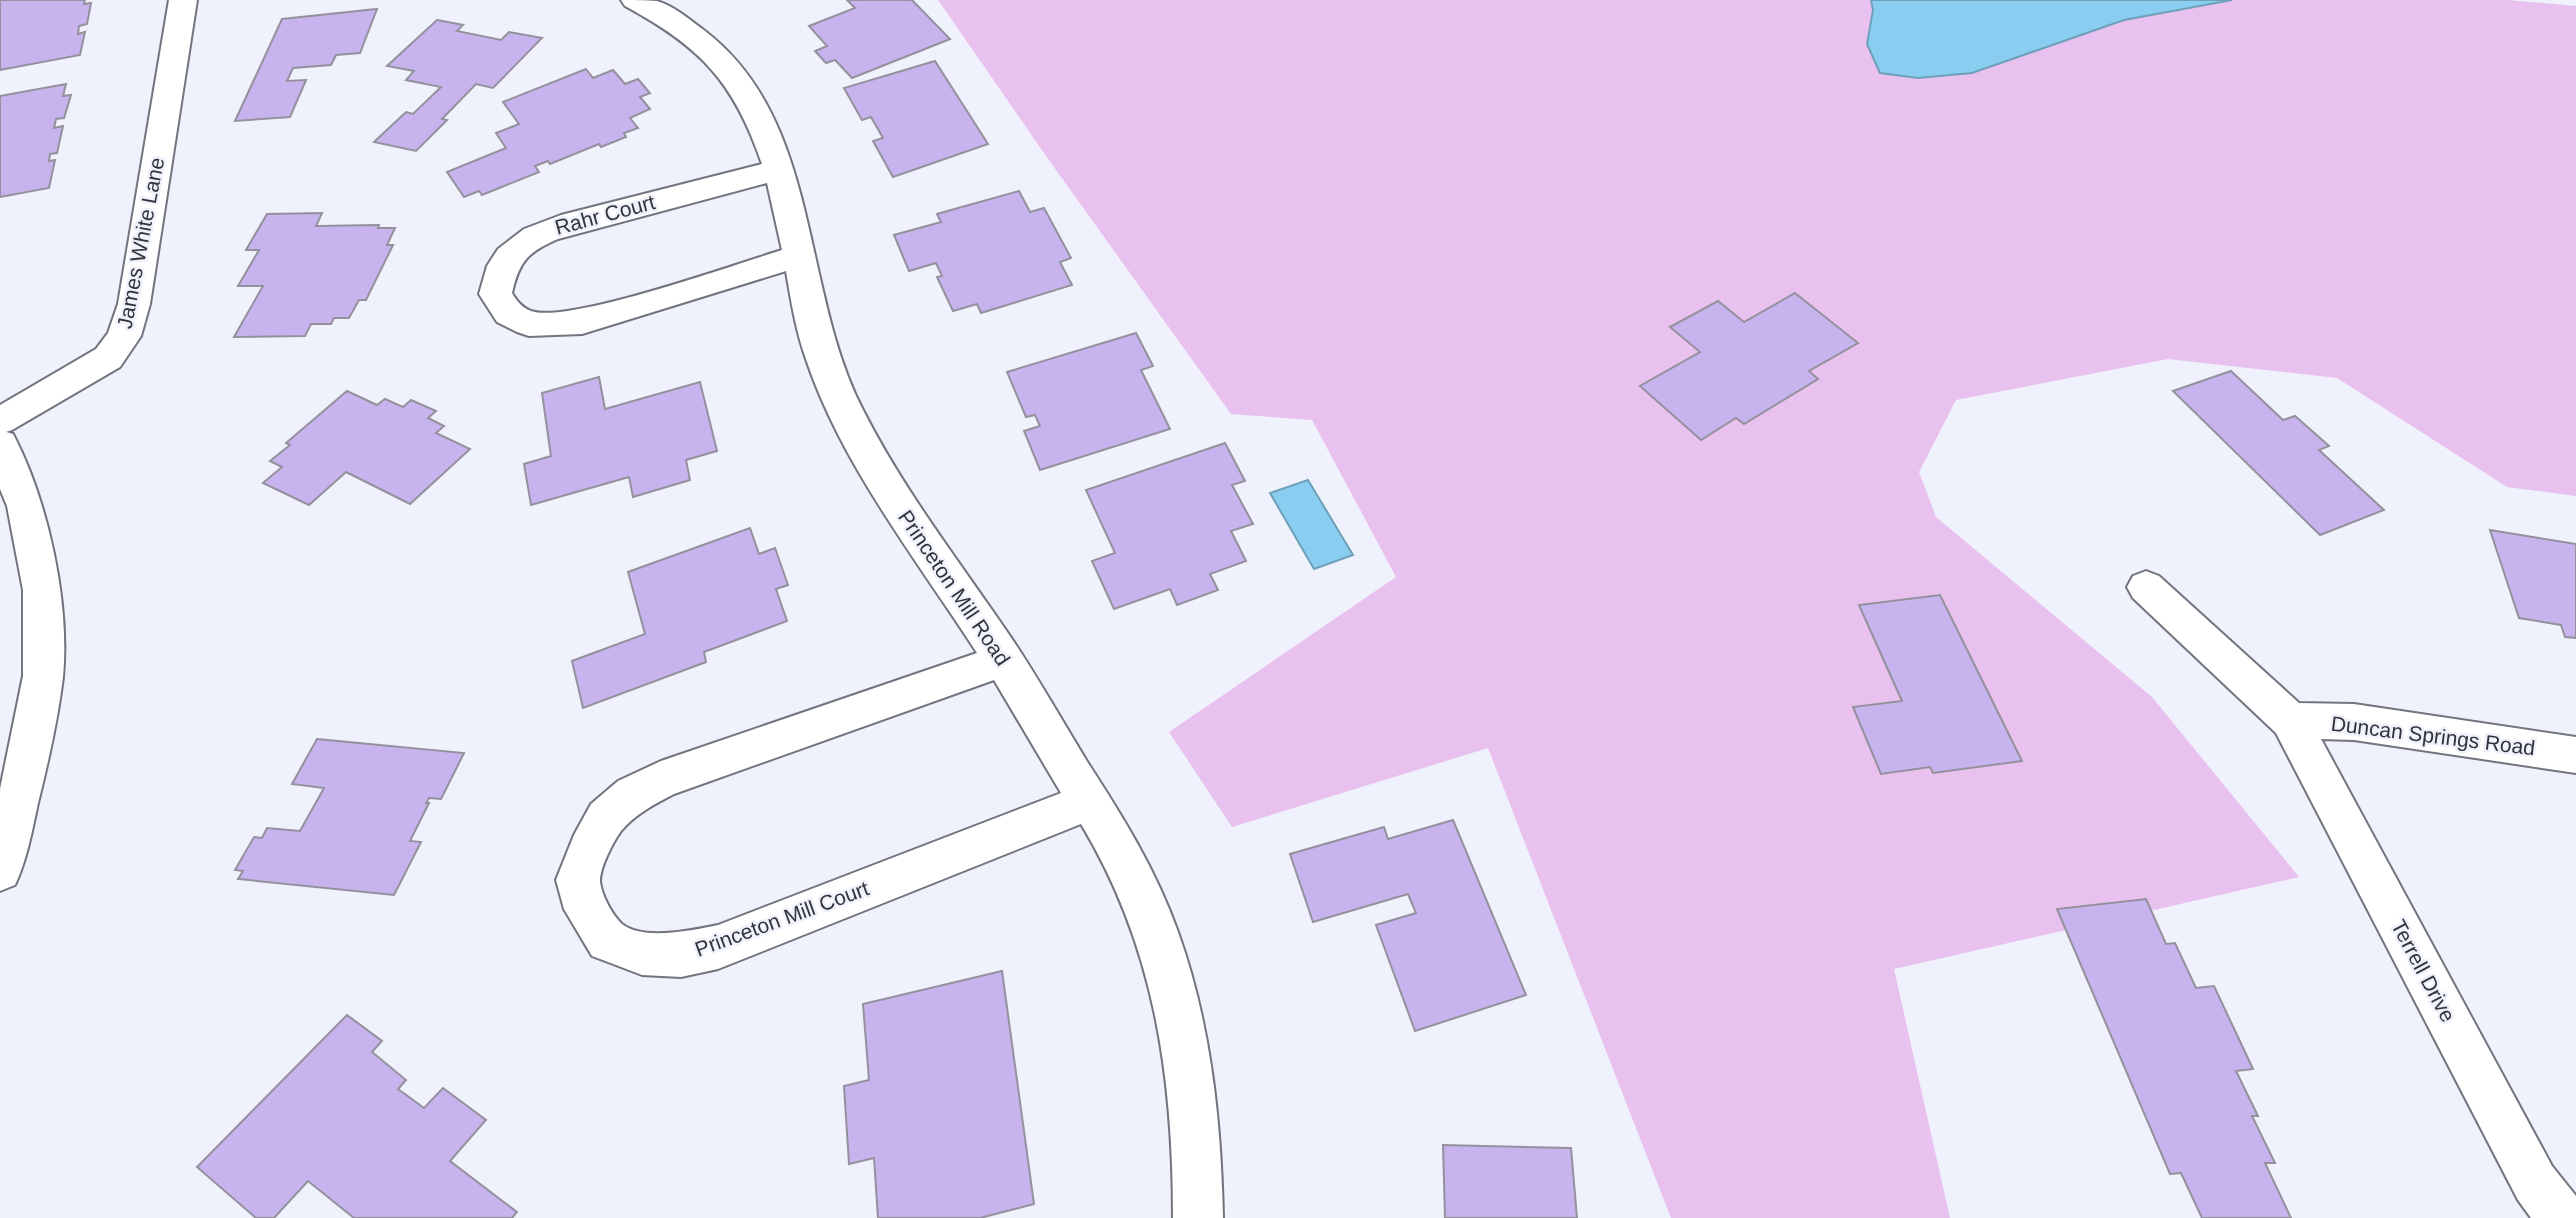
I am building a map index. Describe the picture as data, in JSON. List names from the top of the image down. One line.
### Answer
{"streets":{"street":["Rahr Court","James White Lane","Princeton Mill Road","Duncan Springs Road","Princeton Mill Court","Terrell Drive"]},"crossings":[["Rahr Court","Princeton Mill Road"],["Princeton Mill Road","Princeton Mill Court"],["Duncan Springs Road","Terrell Drive"]]}
